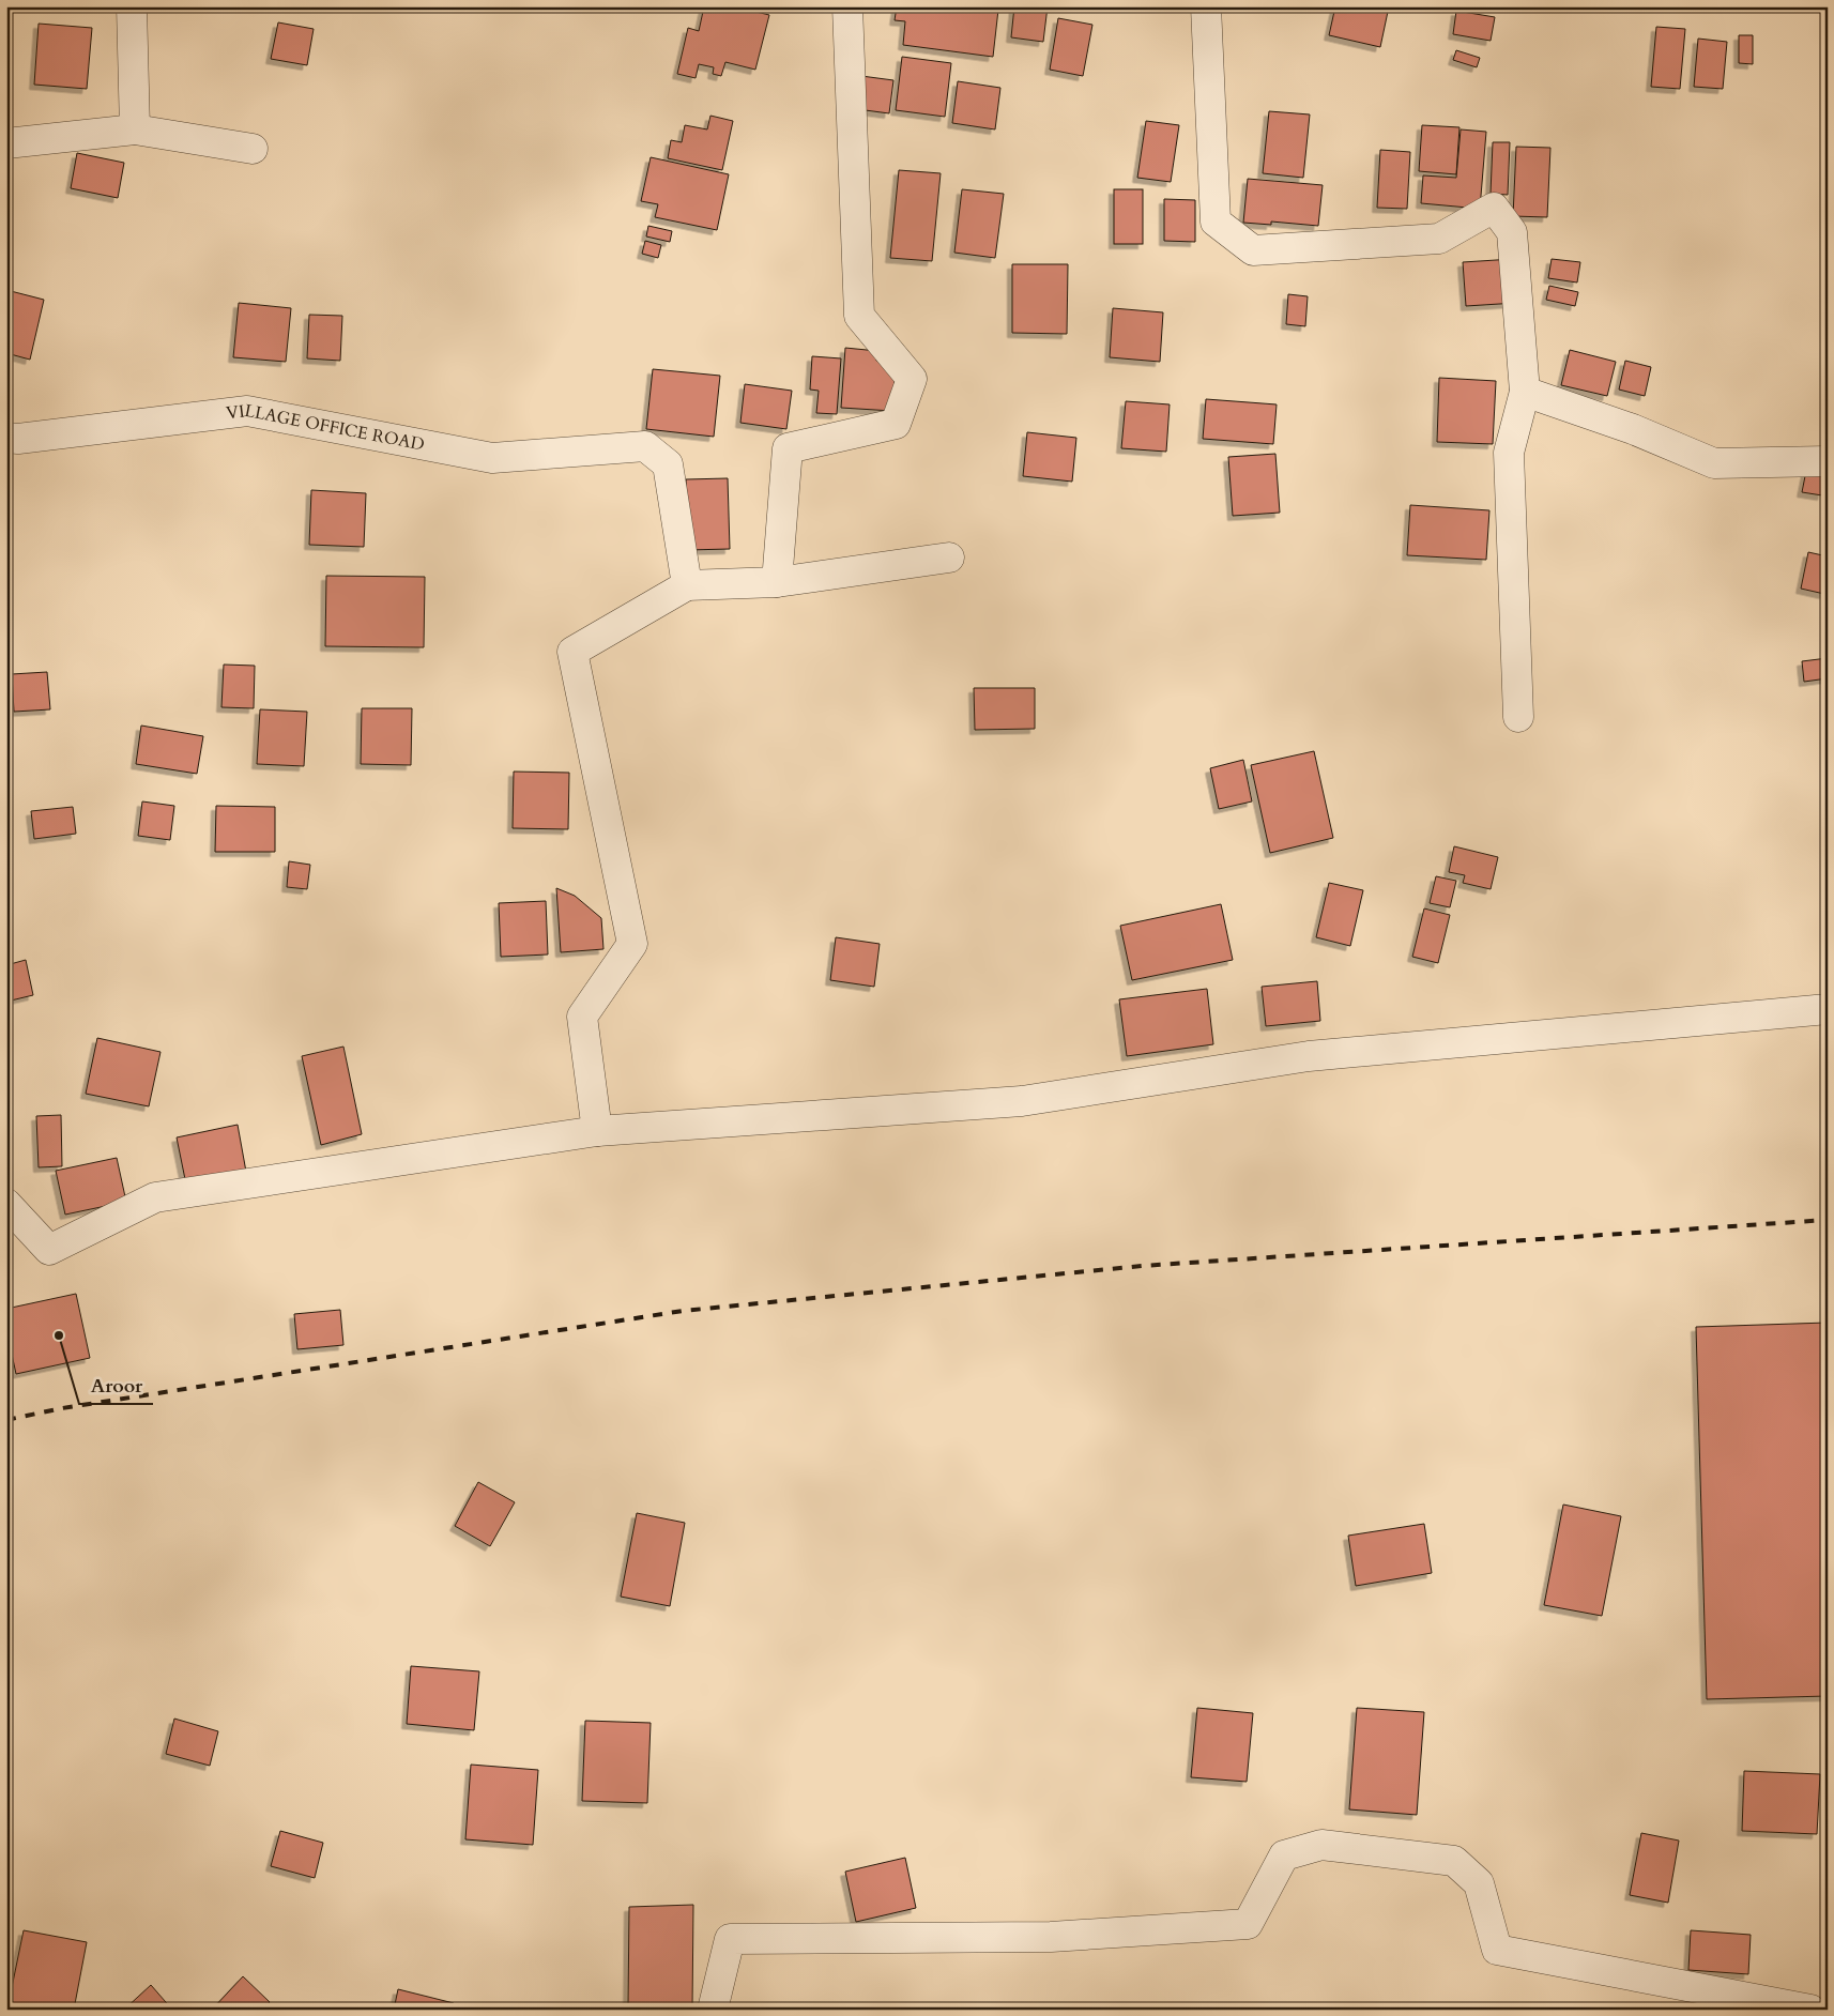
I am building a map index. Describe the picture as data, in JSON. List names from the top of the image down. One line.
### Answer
{"streets":{"street":["VILLAGE OFFICE ROAD"]},"places":["Aroor"]}
